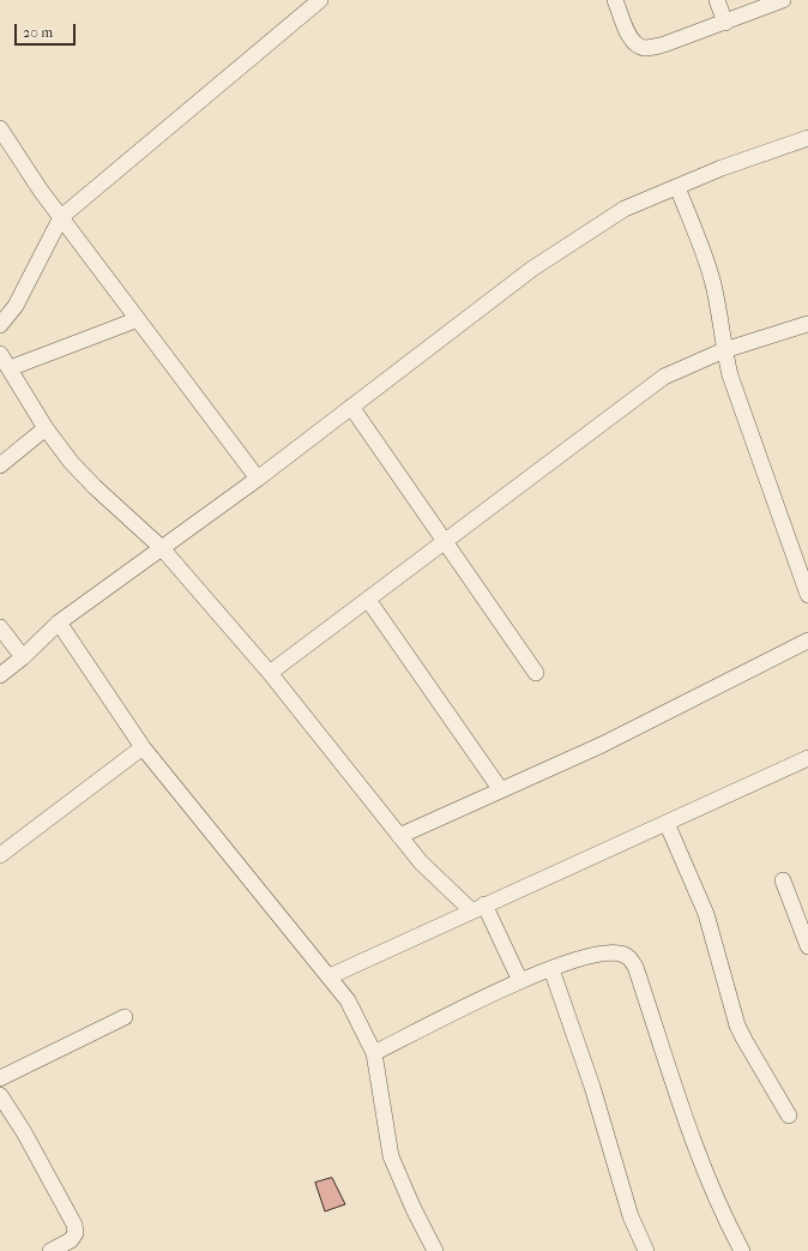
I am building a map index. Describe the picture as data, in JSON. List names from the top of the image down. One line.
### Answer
{"scale_bar":"20 m"}
